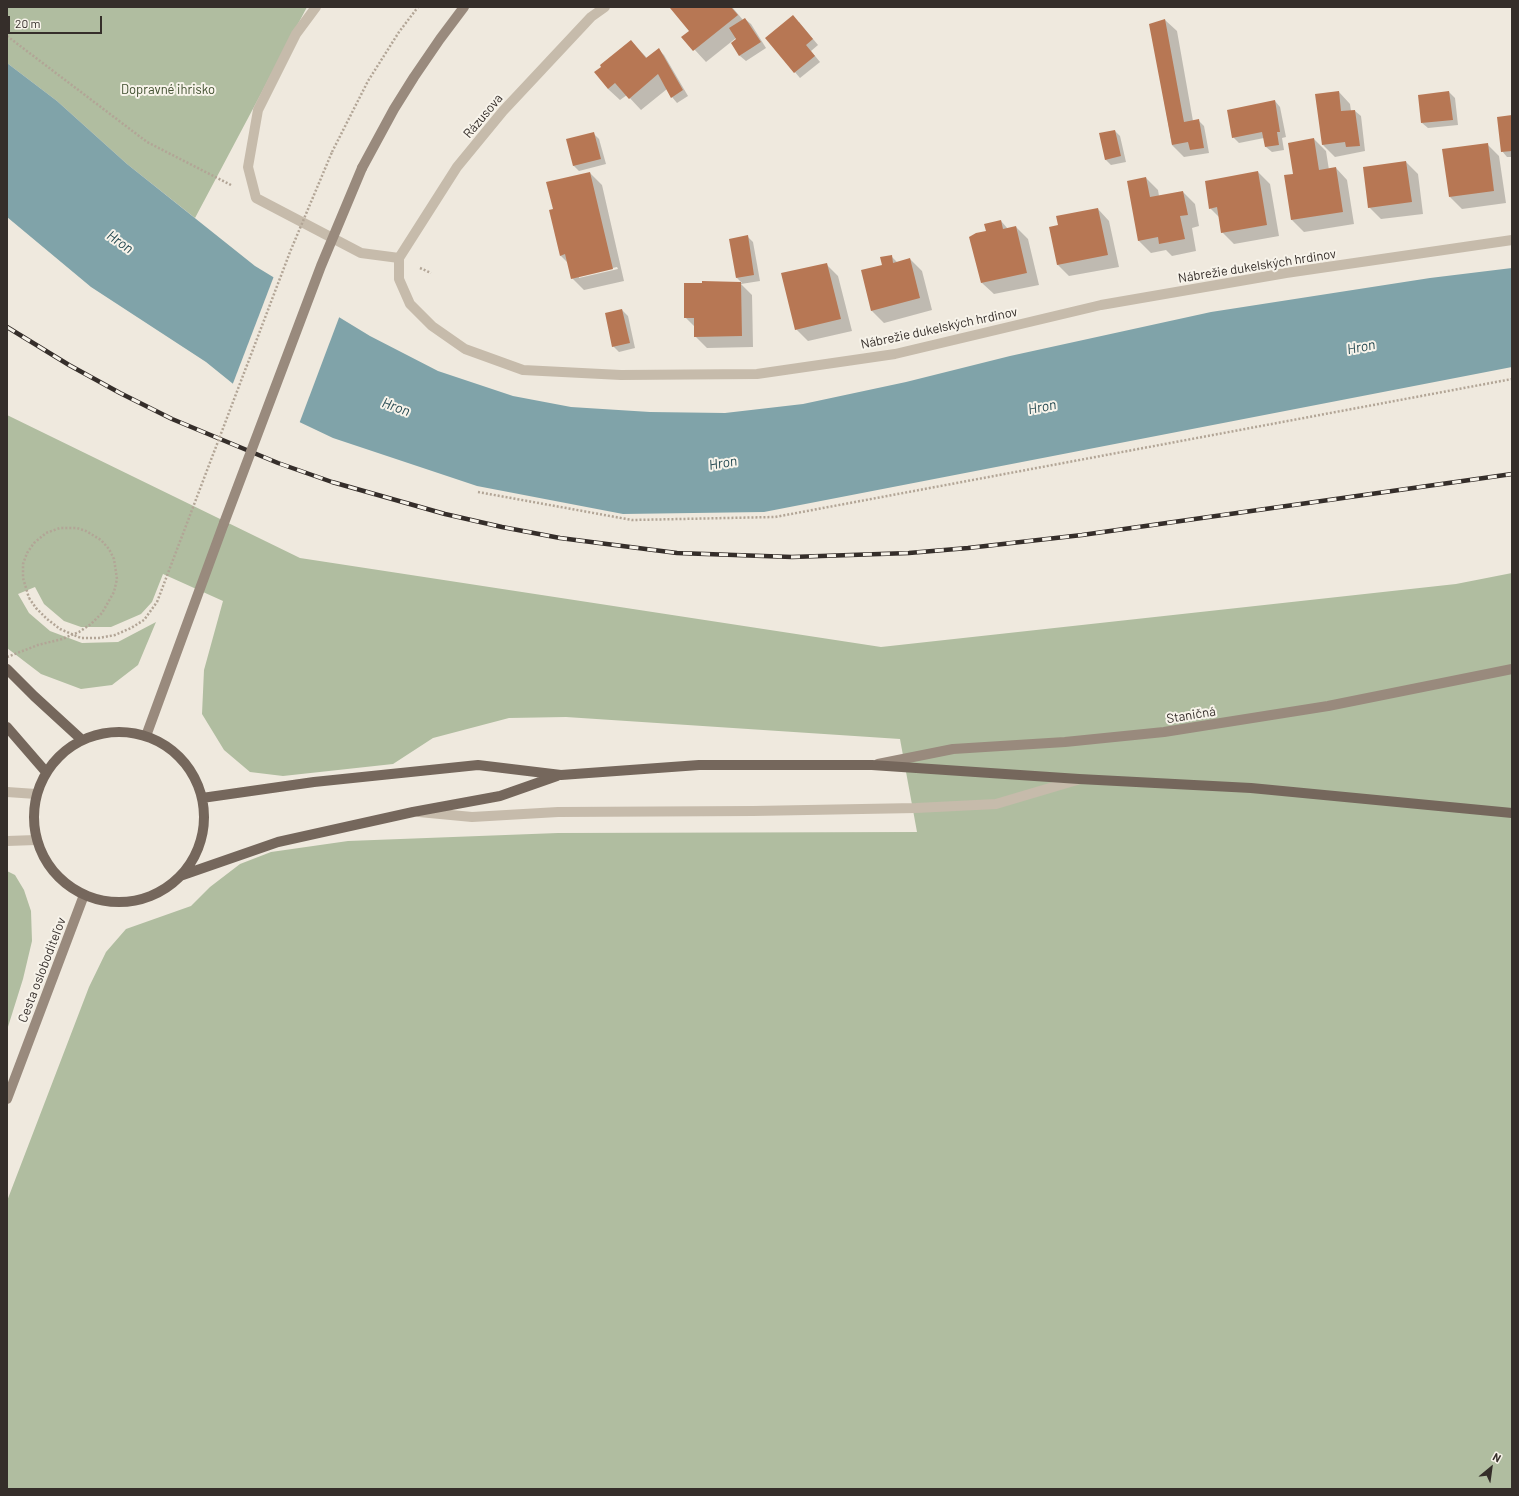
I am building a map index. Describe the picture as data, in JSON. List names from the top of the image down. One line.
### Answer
{"streets":{"main road":["Staničná","Cesta osloboditeľov"],"street":["Rázusova","Nábrežie dukelských hrdinov"]},"crossings":[["Rázusova","Nábrežie dukelských hrdinov"]],"water":["Hron"],"parks":["Dopravné ihrisko"],"scale_bar":"20 m","north":"top right"}
